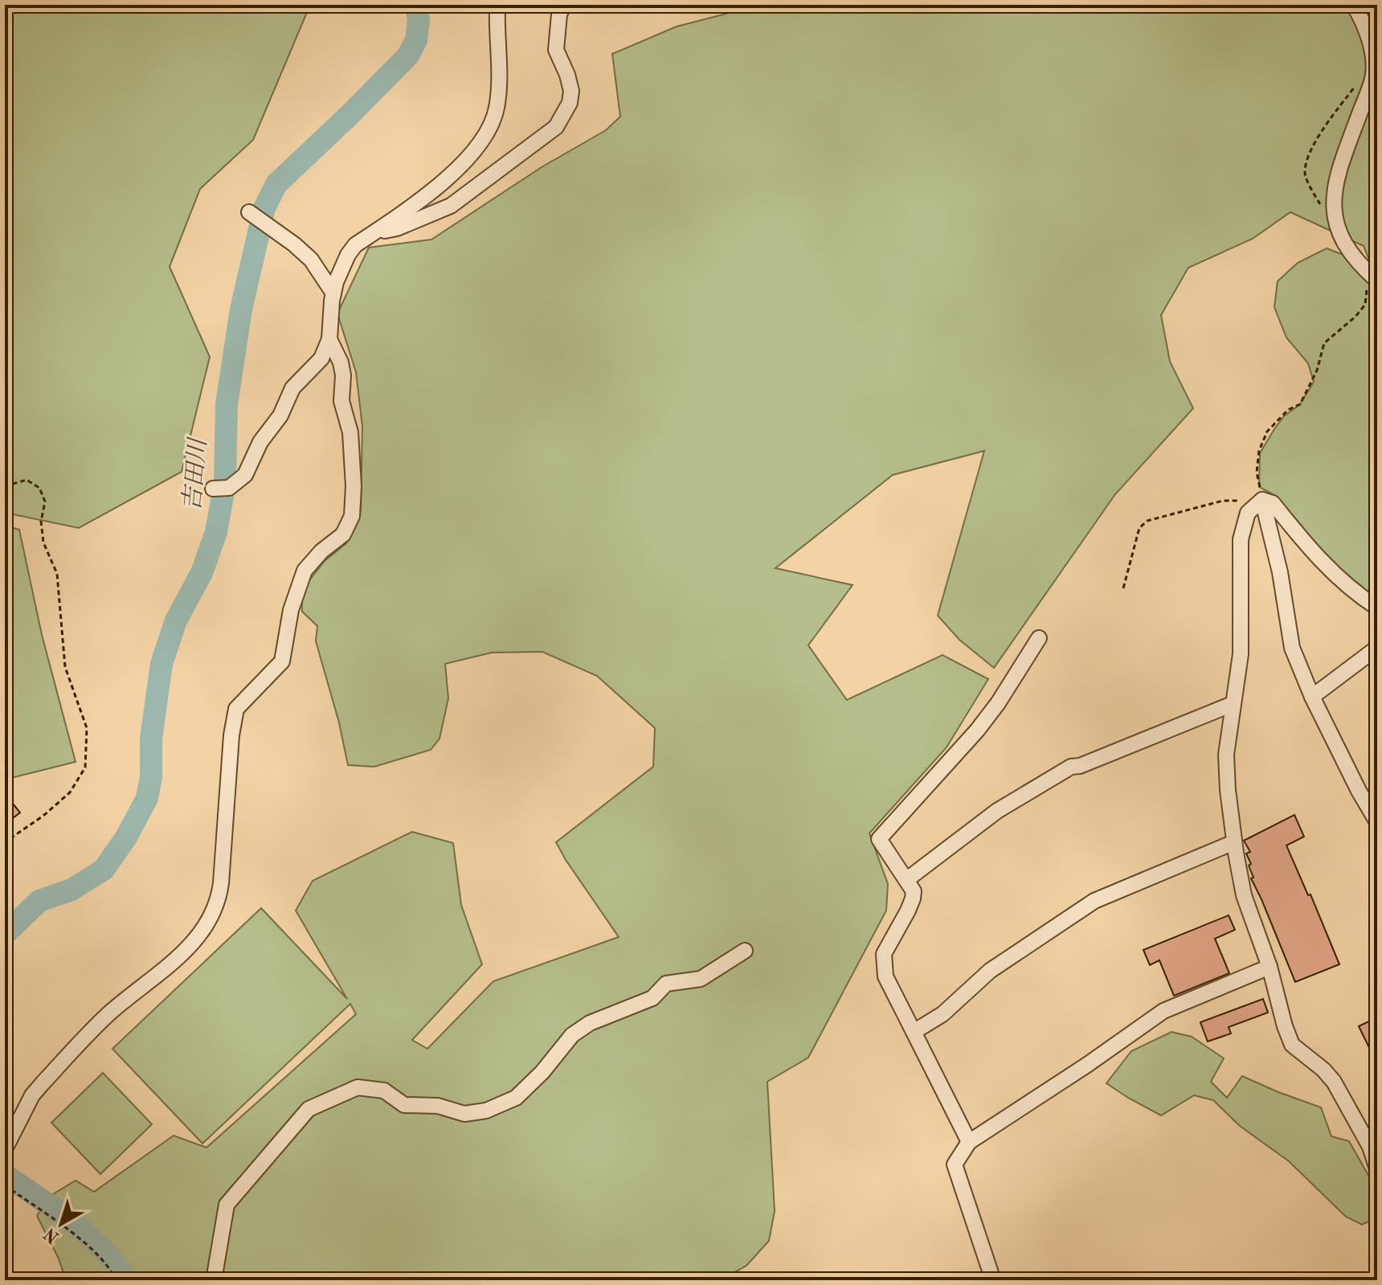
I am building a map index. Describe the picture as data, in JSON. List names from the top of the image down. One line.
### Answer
{"water":["吉田川"],"north":"bottom left"}
